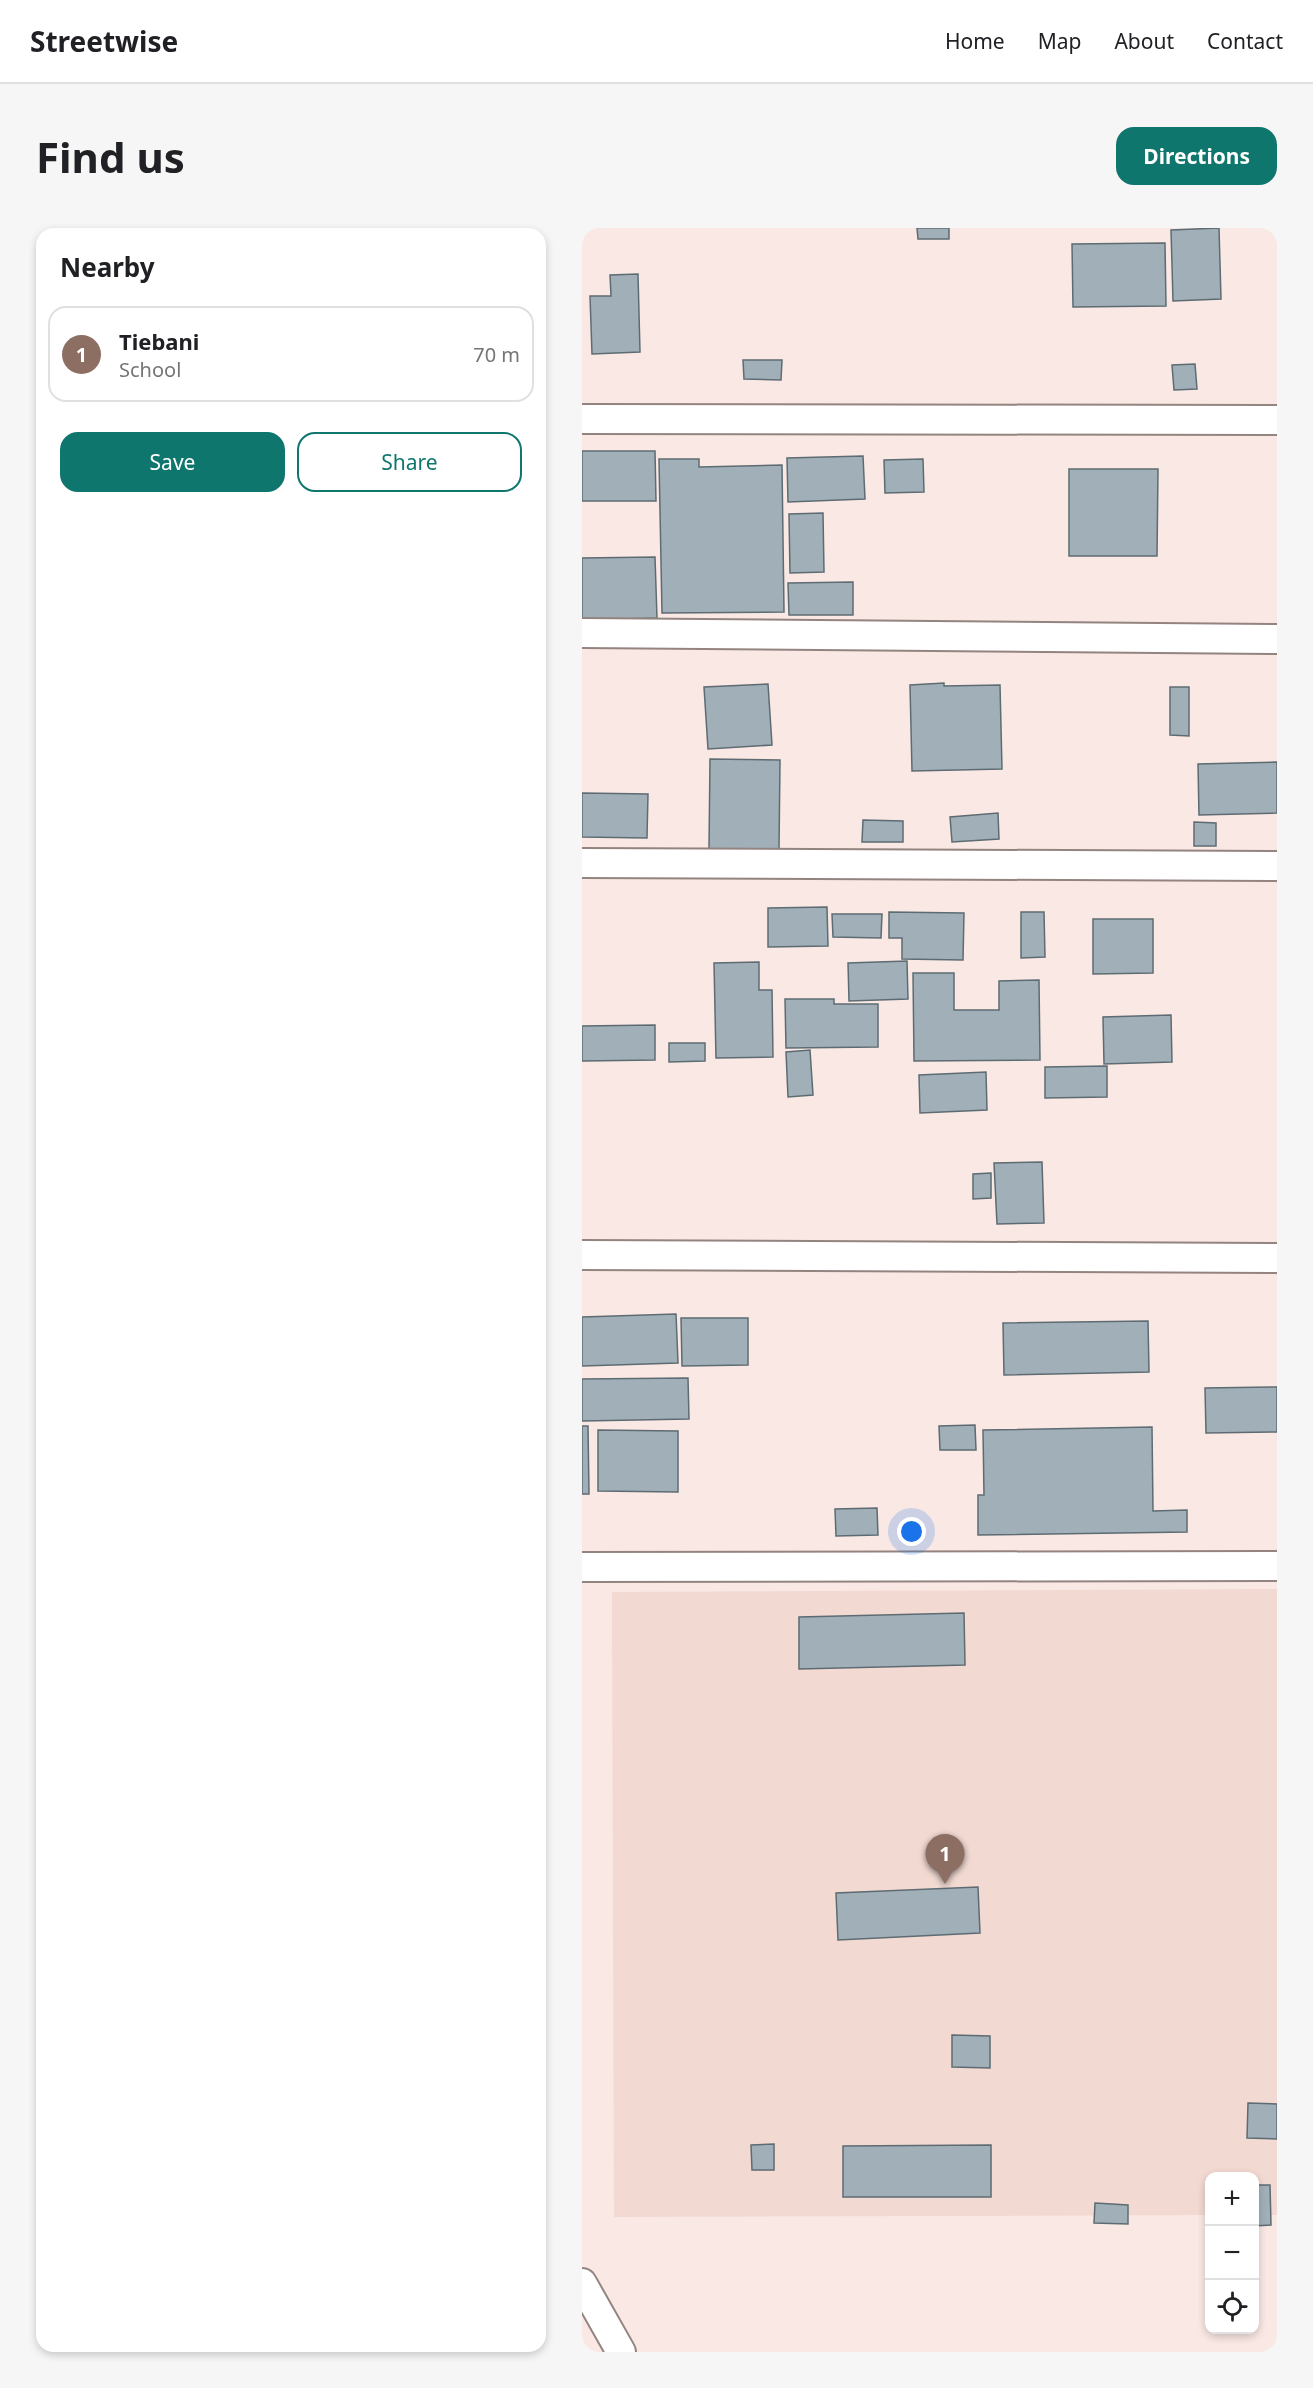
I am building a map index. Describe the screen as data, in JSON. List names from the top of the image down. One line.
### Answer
{"page":{"header":"Streetwise","nav":["Home","Map","About","Contact"],"buttons":["Directions",["Save","Share"]],"title":"Find us","heading":"Nearby","list":[{"mark":"1","name":"Tiebani","note":"School","value":"70 m"}],"pins":"1","map_buttons":["+","−"]}}
